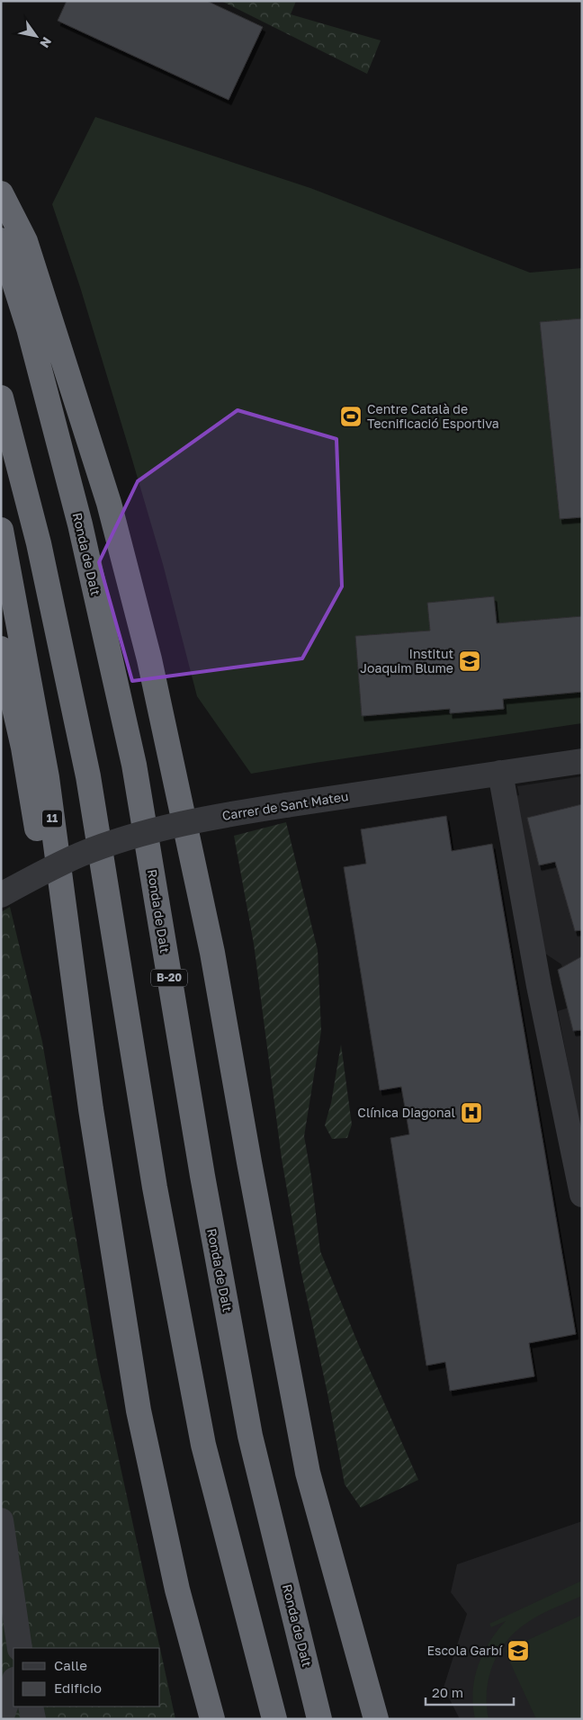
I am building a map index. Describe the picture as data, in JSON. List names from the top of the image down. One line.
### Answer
{"streets":{"highway":["Ronda de Dalt","11","B-20"],"street":["Carrer de Sant Mateu"]},"places":{"sports":["Centre Català de Tecnificació Esportiva"],"school or university":["Institut Joaquim Blume","Escola Garbí"],"hospital":["Clínica Diagonal"]},"legend":["Calle","Edificio"],"scale_bar":"20 m","north":"bottom right"}
